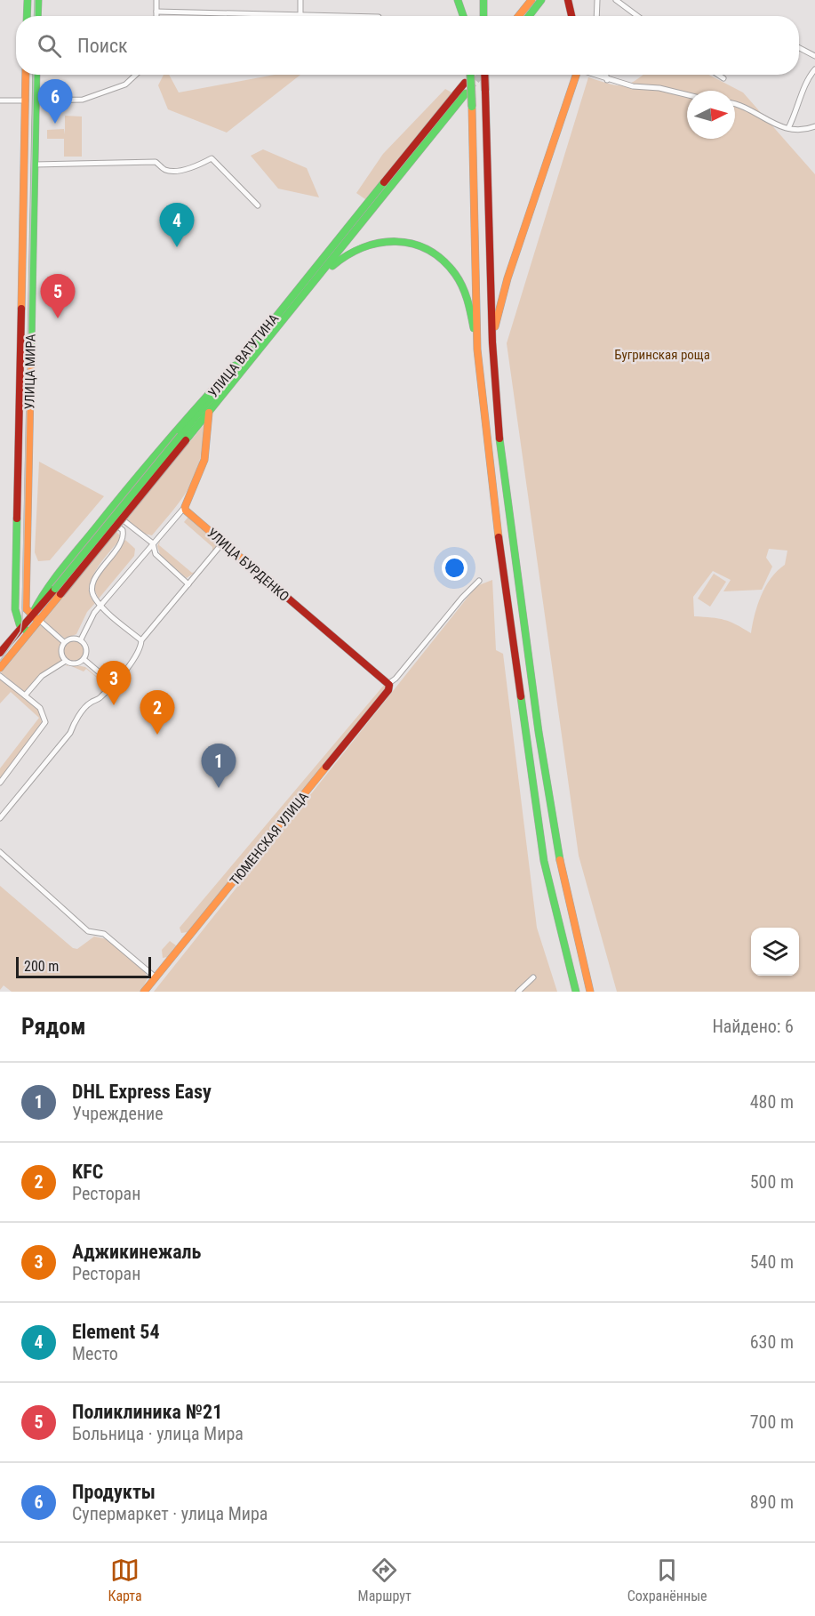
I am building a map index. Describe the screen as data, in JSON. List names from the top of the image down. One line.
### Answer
{"streets":{"main road":["УЛИЦА ВАТУТИНА","УЛИЦА МИРА","УЛИЦА БУРДЕНКО","ТЮМЕНСКАЯ УЛИЦА"]},"crossings":[["УЛИЦА ВАТУТИНА","УЛИЦА МИРА"],["УЛИЦА БУРДЕНКО","ТЮМЕНСКАЯ УЛИЦА"]],"parks":["Бугринская роща"],"scale_bar":"200 m","north":"right","page":{"search":"Поиск","pins":["6","4","5","3","2","1"],"scale":"200 m","heading":["Рядом","Найдено: 6"],"list":[{"mark":"1","name":"DHL Express Easy","note":"Учреждение","value":"480 m"},{"mark":"2","name":"KFC","note":"Ресторан","value":"500 m"},{"mark":"3","name":"Аджикинежаль","note":"Ресторан","value":"540 m"},{"mark":"4","name":"Element 54","note":"Место","value":"630 m"},{"mark":"5","name":"Поликлиника №21","note":"Больница · улица Мира","value":"700 m"},{"mark":"6","name":"Продукты","note":"Супермаркет · улица Мира","value":"890 m"}],"nav":["Карта","Маршрут","Сохранённые"]}}
